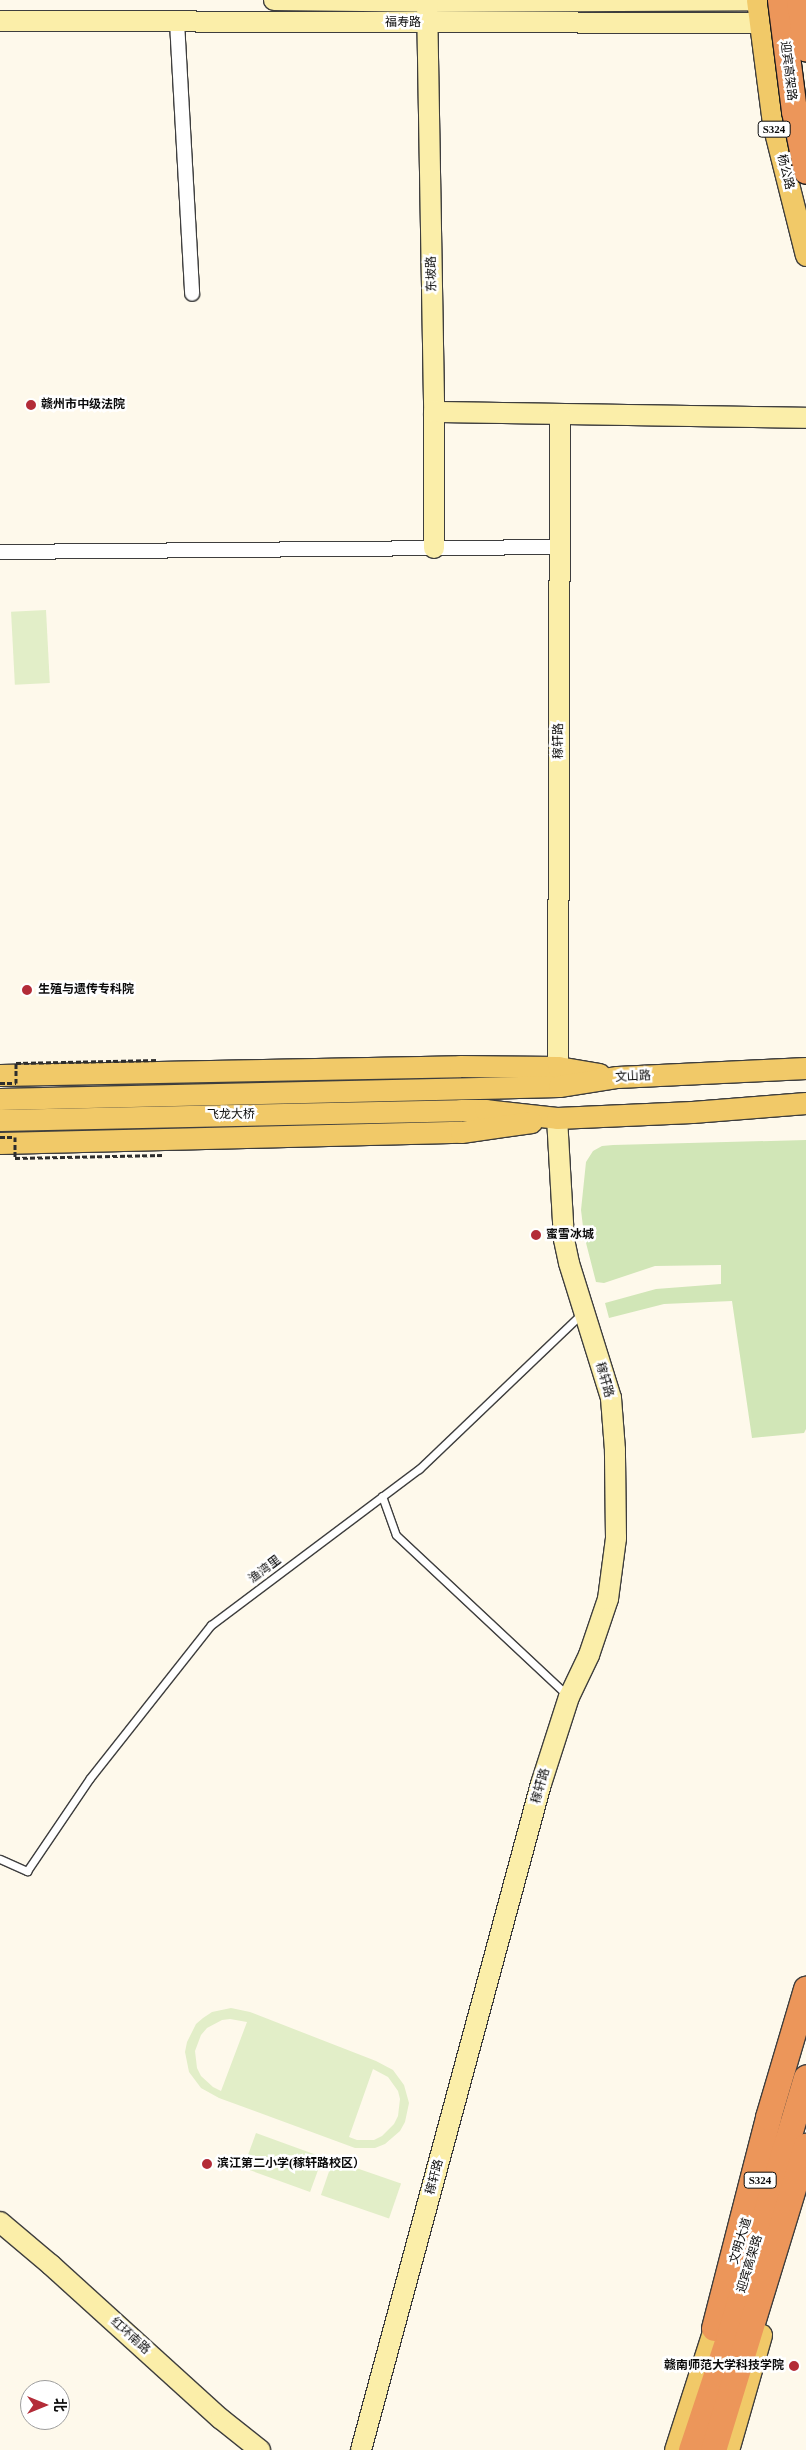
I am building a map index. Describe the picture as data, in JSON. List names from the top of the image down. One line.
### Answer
{"streets":{"highway":["迎宾高架路"],"main road":["S324","杨公路","文山路","飞龙大桥","文明大道"],"street":["福寿路","东坡路","稼轩路","红环南路"],"lane":["渔湾里"]},"crossings":[["福寿路","杨公路"],["福寿路","东坡路"],["稼轩路","渔湾里"],["文山路","飞龙大桥"]],"places":["赣州市中级法院","生殖与遗传专科院","蜜雪冰城","滨江第二小学(稼轩路校区）","赣南师范大学科技学院"],"north":"right"}
